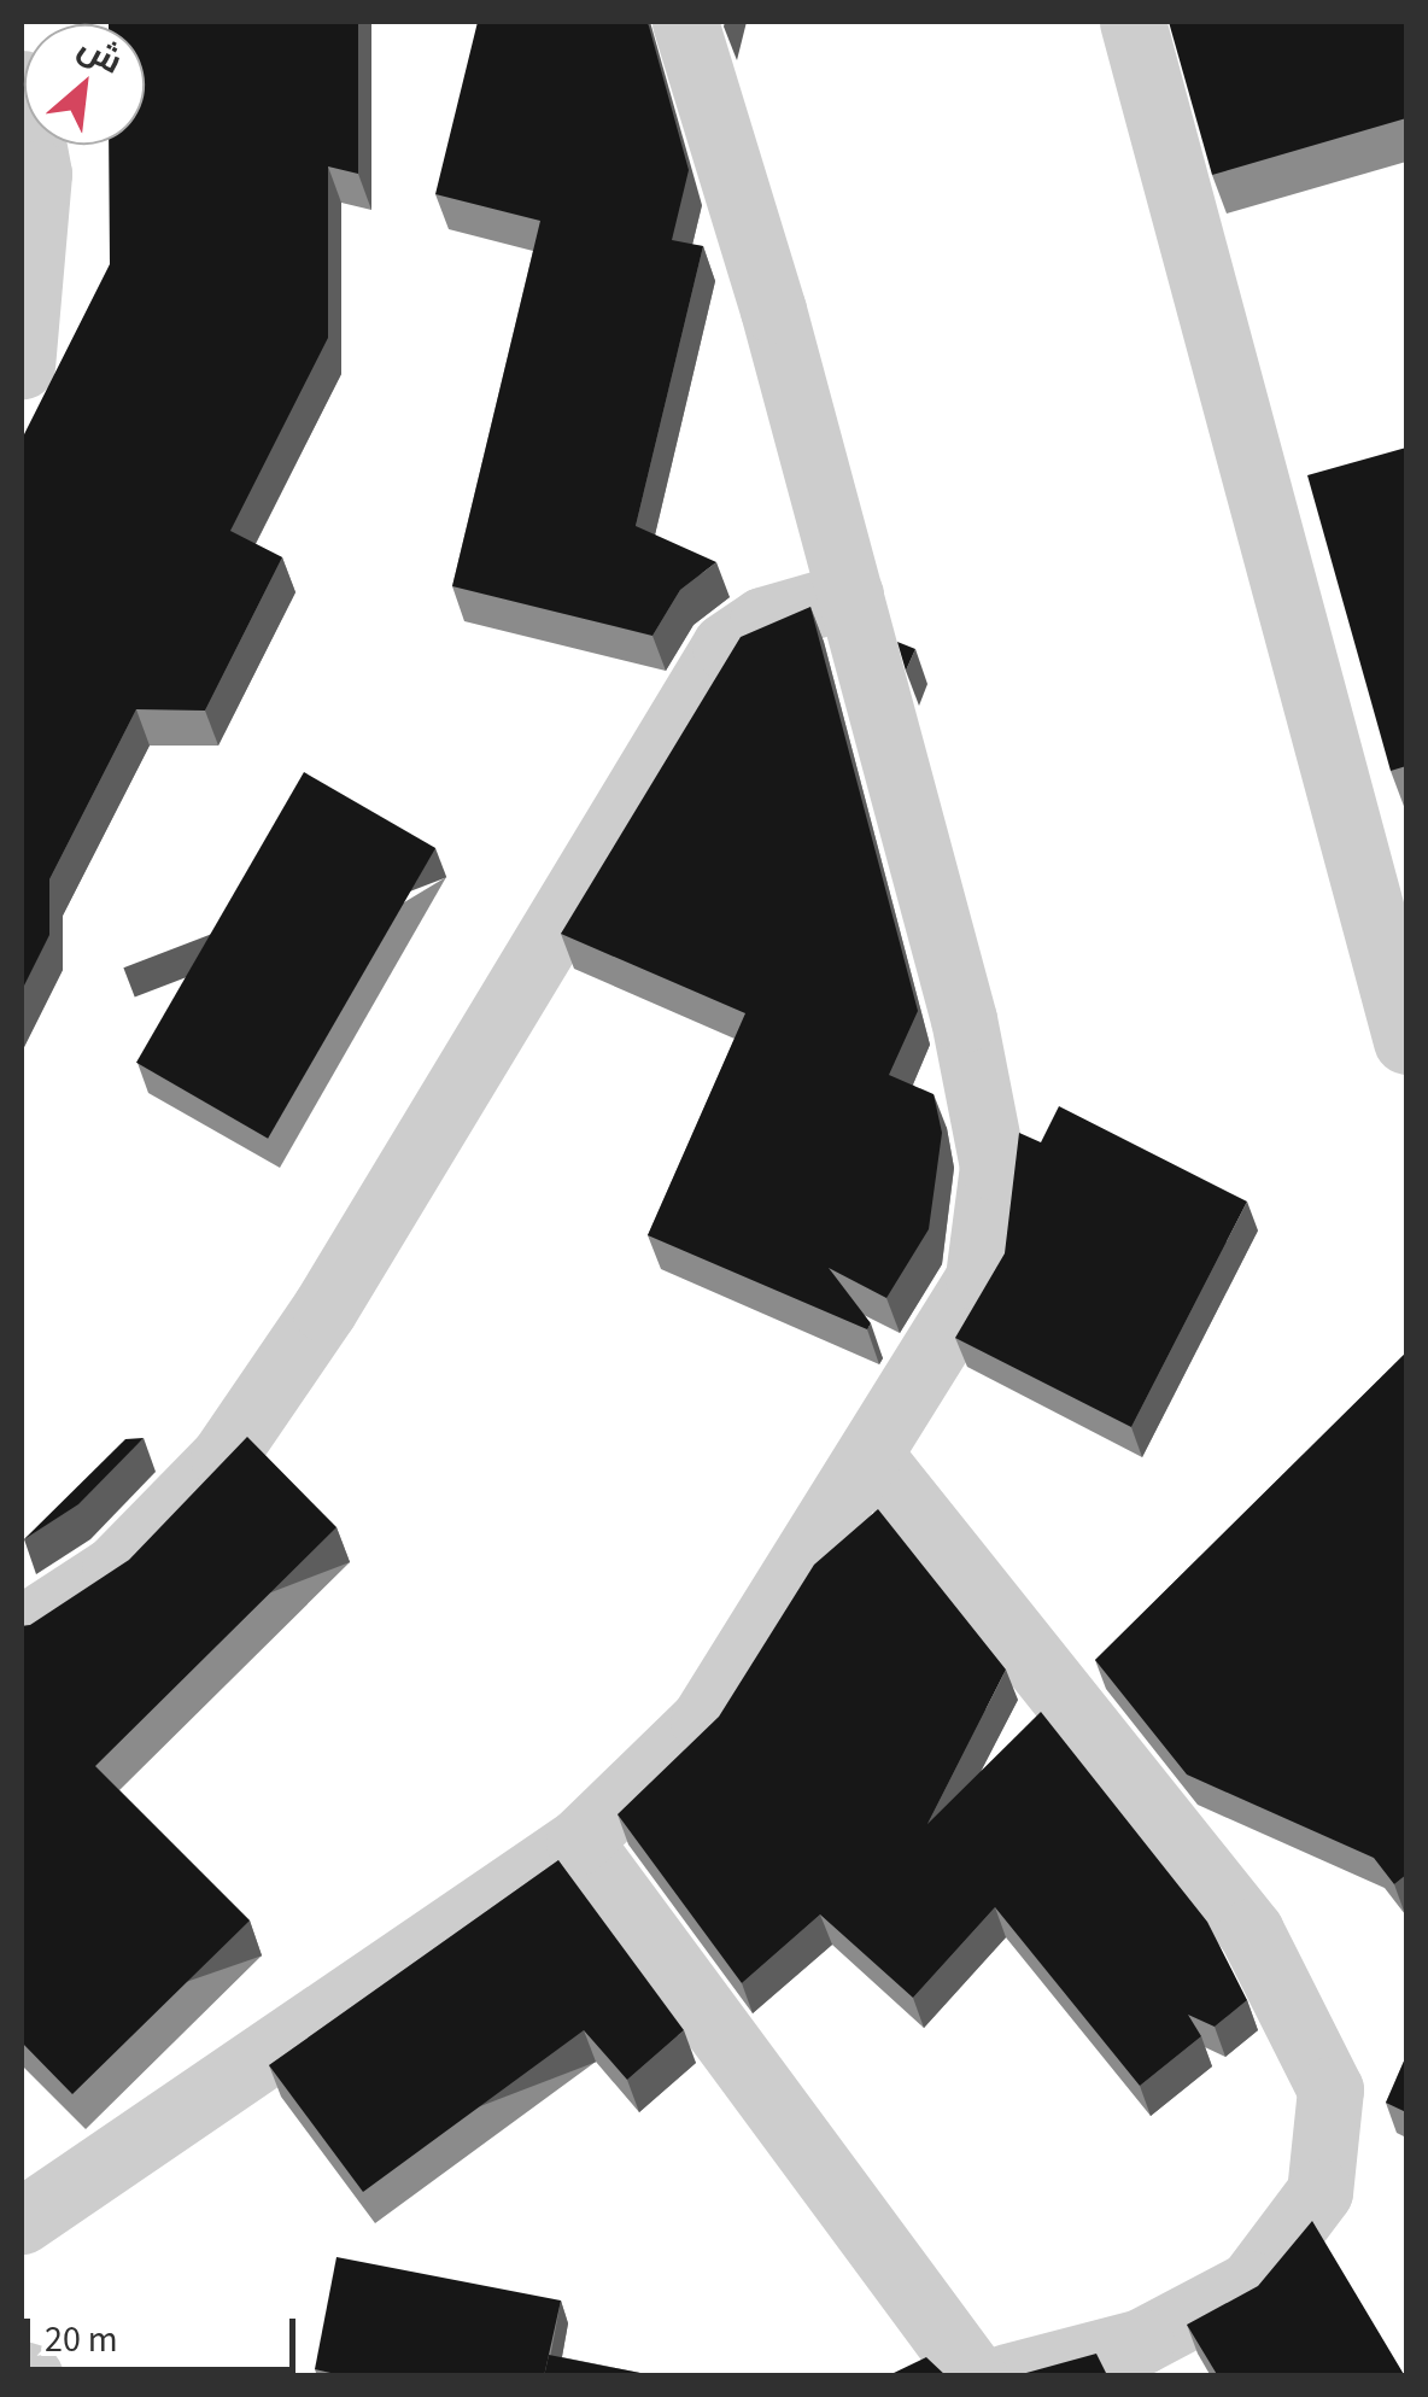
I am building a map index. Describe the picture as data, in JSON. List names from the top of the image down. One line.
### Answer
{"scale_bar":"20 m","north":"top right"}
